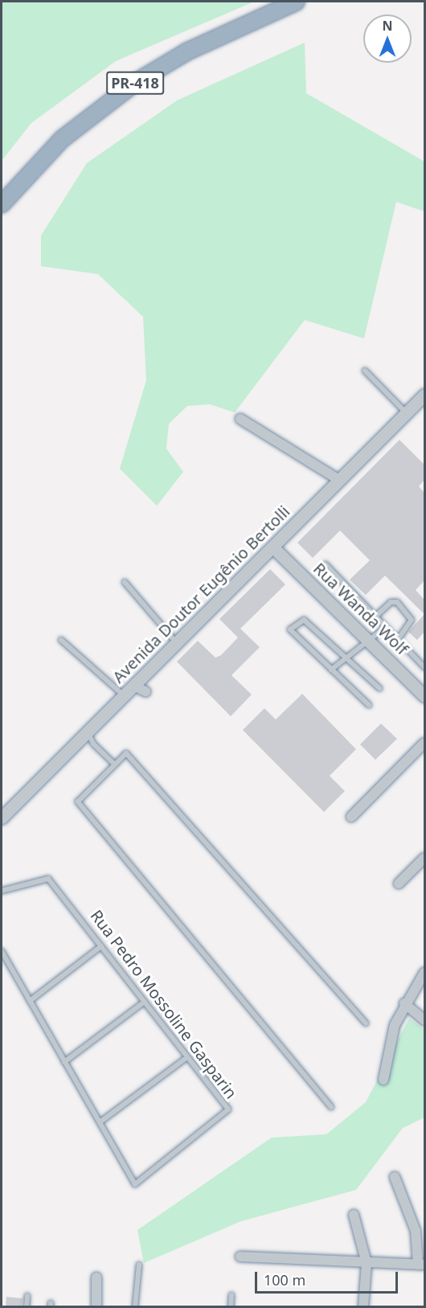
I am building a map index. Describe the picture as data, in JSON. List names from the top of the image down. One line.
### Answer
{"streets":{"highway":["PR-418"],"street":["Avenida Doutor Eugênio Bertolli","Rua Wanda Wolf"],"lane":["Rua Pedro Mossoline Gasparin"]},"crossings":[["Avenida Doutor Eugênio Bertolli","Rua Wanda Wolf"]],"scale_bar":"100 m","north":"top"}
